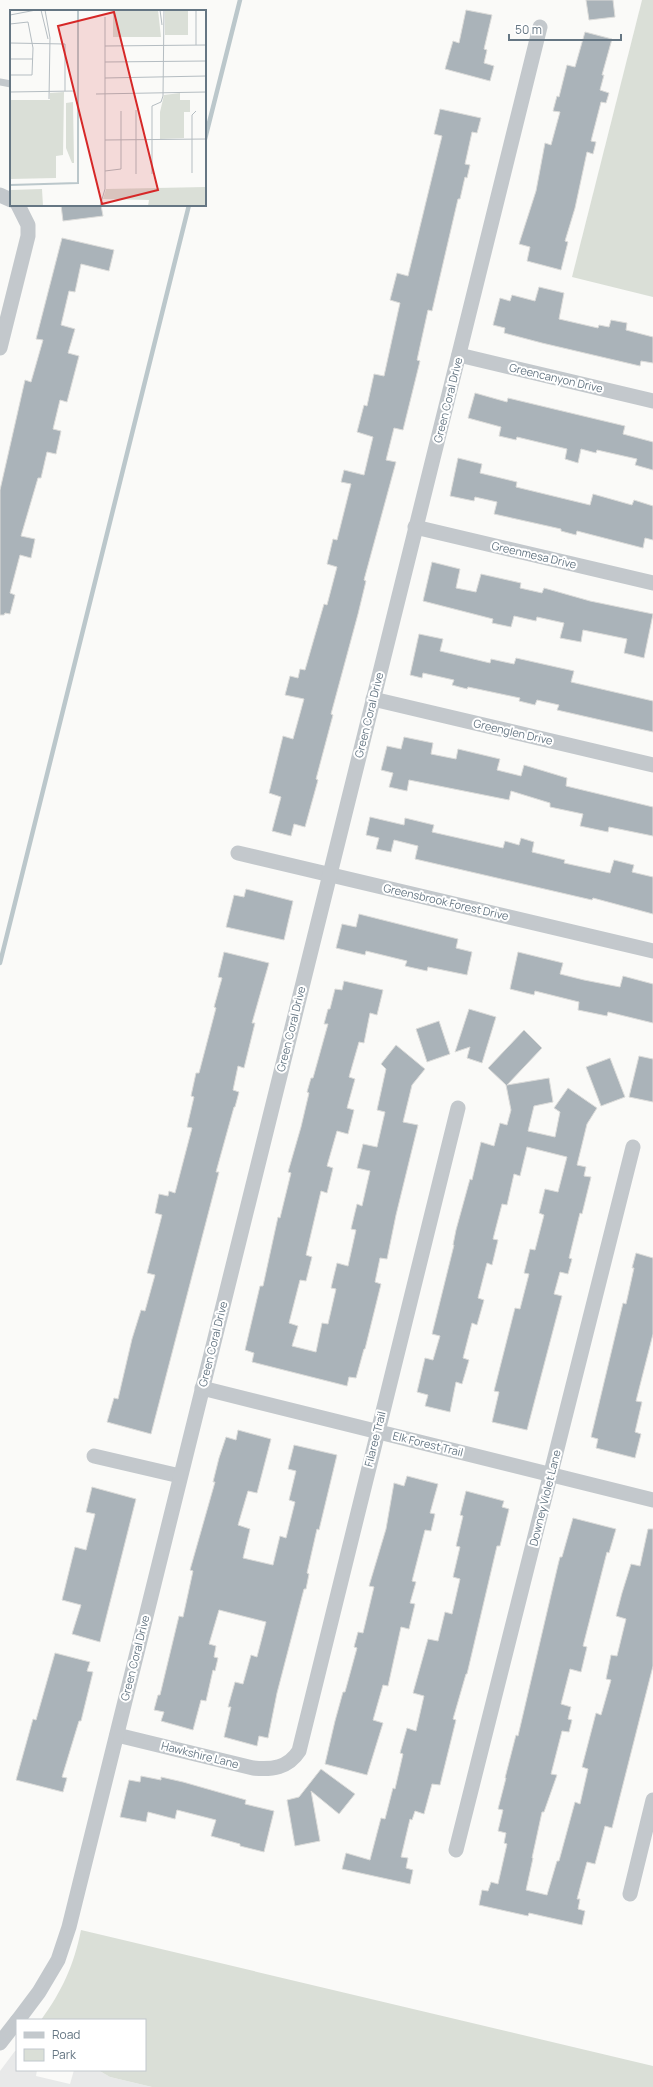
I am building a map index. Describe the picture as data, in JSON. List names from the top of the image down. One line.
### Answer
{"streets":{"street":["Greencanyon Drive","Green Coral Drive","Greenmesa Drive","Greenglen Drive","Greensbrook Forest Drive","Filaree Trail","Elk Forest Trail","Downey Violet Lane","Hawkshire Lane"]},"crossings":[["Greencanyon Drive","Green Coral Drive"],["Green Coral Drive","Greenmesa Drive"],["Green Coral Drive","Greenglen Drive"],["Green Coral Drive","Greensbrook Forest Drive"],["Green Coral Drive","Elk Forest Trail"],["Green Coral Drive","Hawkshire Lane"],["Filaree Trail","Elk Forest Trail"],["Filaree Trail","Hawkshire Lane"],["Elk Forest Trail","Downey Violet Lane"]],"legend":["Road","Park"],"scale_bar":"50 m"}
